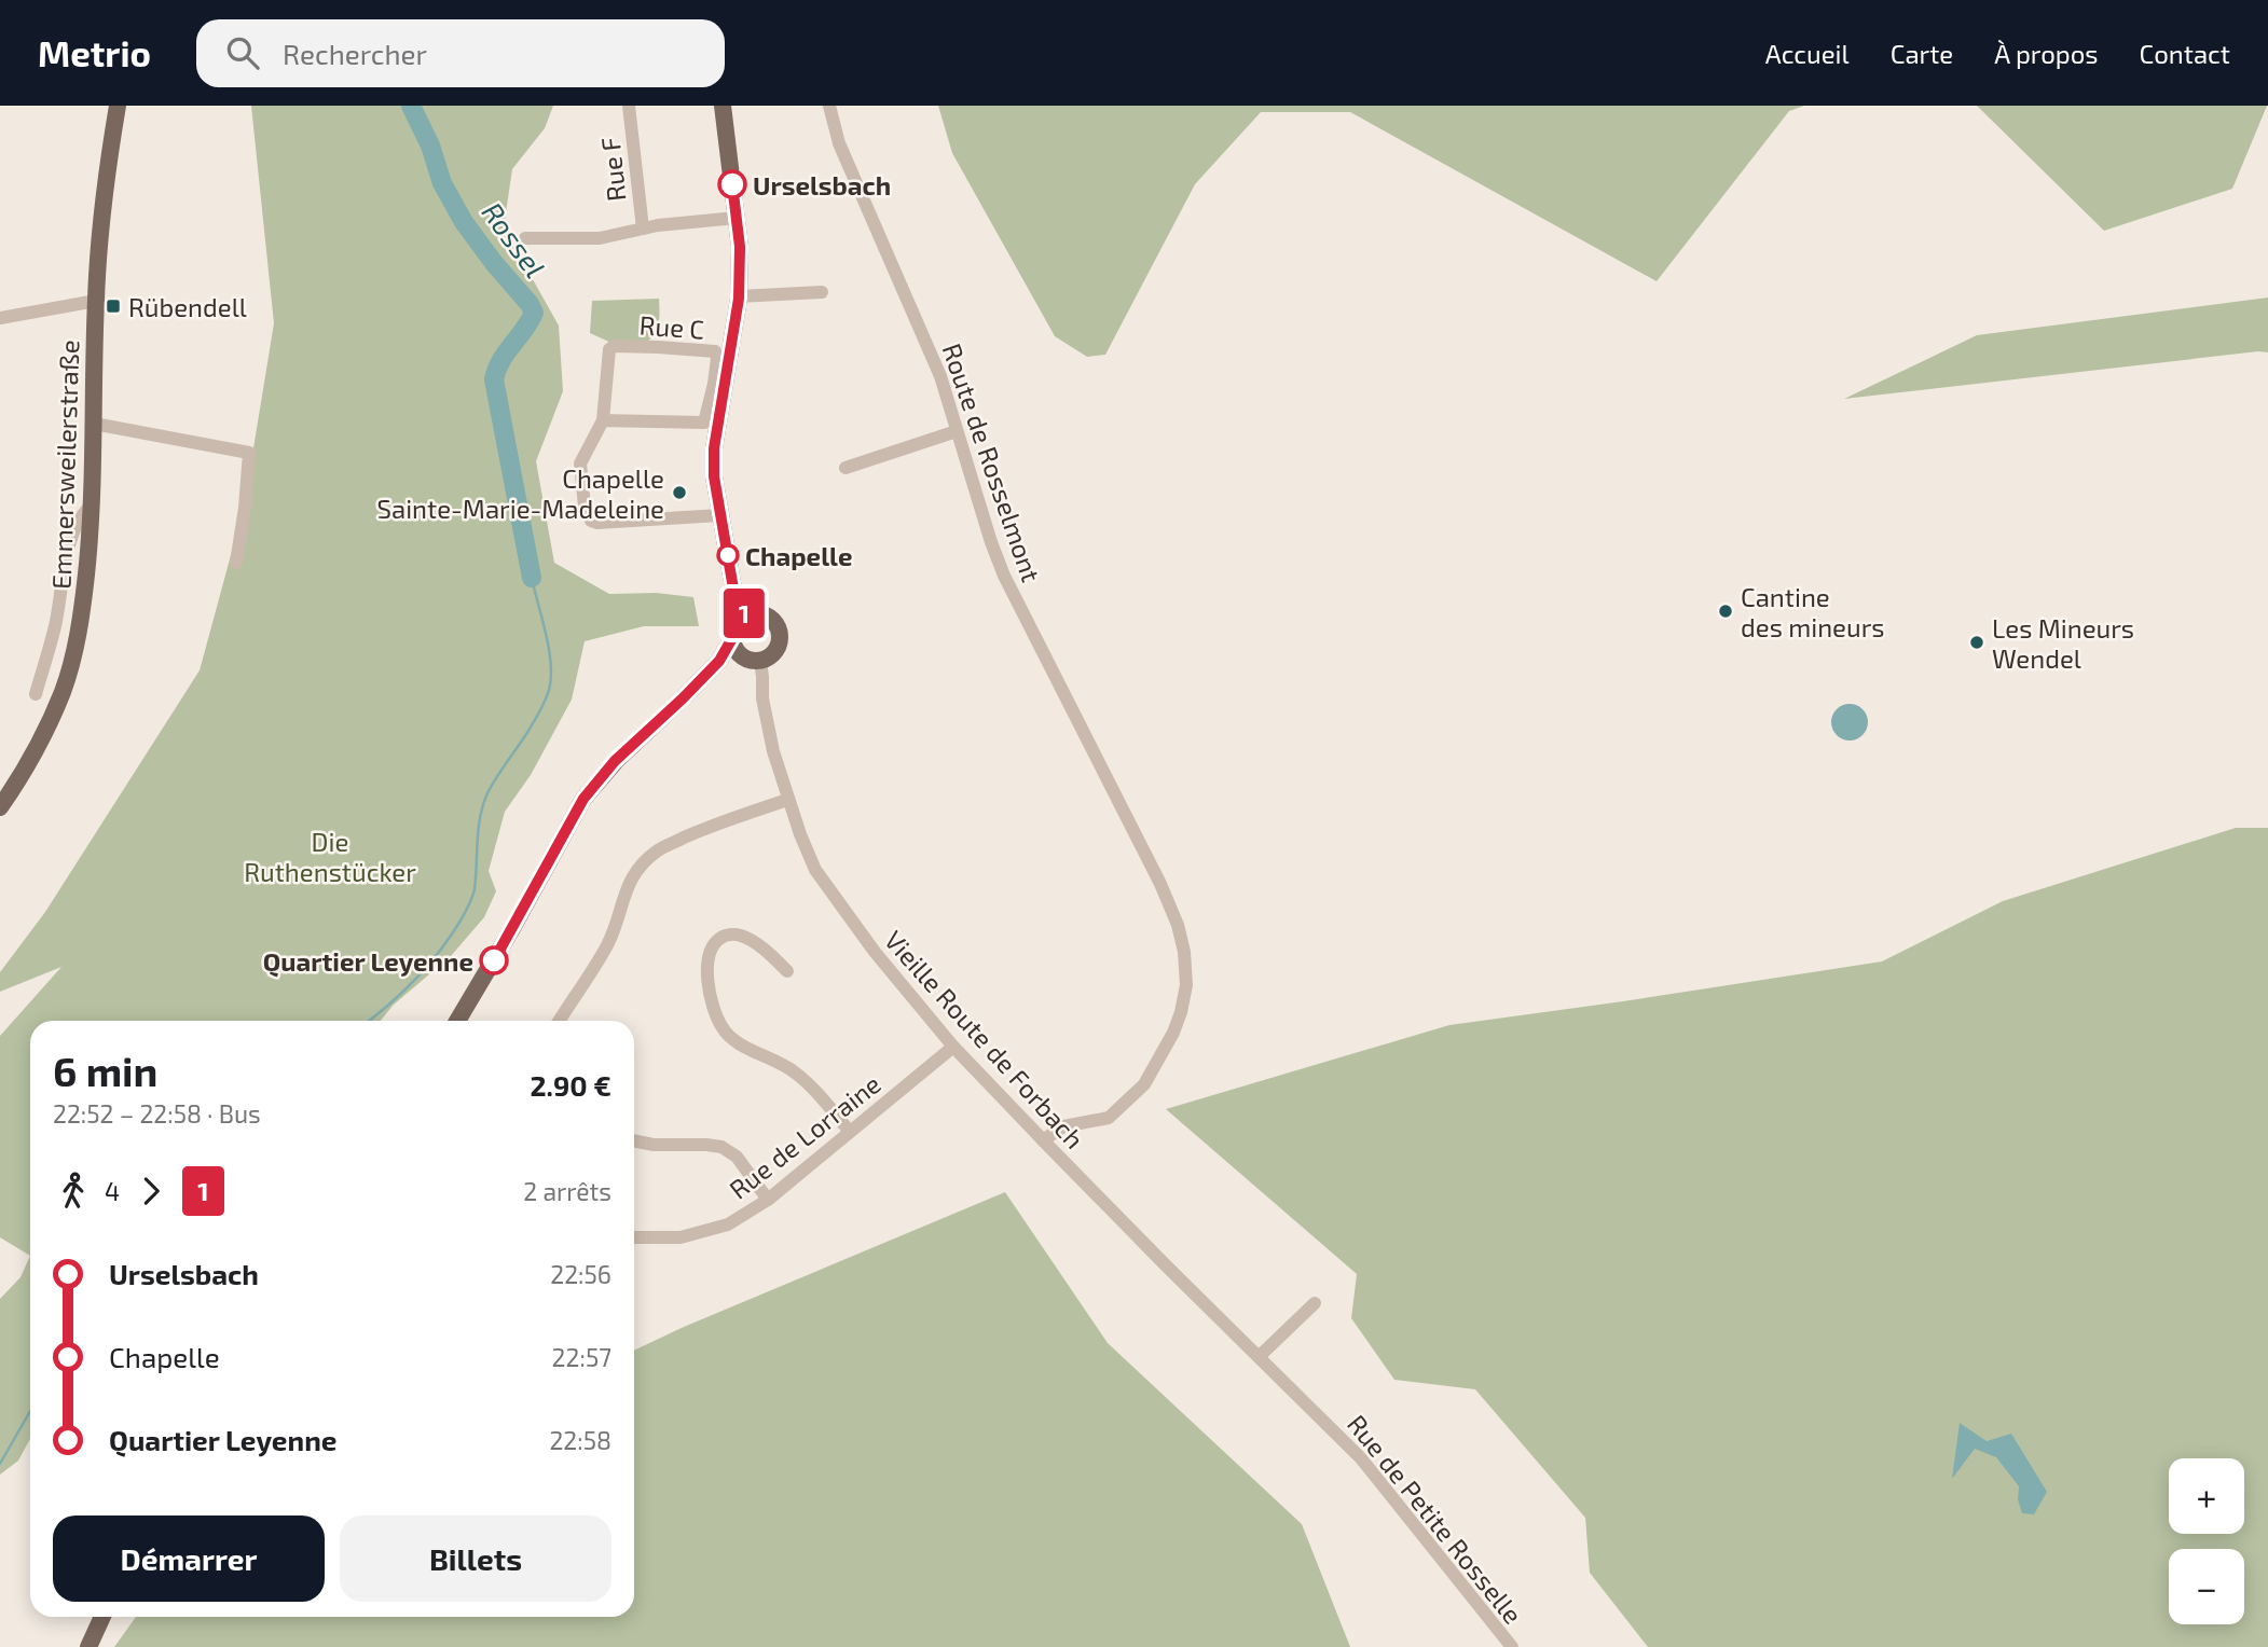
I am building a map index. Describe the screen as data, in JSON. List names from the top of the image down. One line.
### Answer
{"streets":{"main road":["Emmersweilerstraße"],"street":["Rue F","Rue C","Route de Rosselmont","Vieille Route de Forbach","Rue de Lorraine","Rue de Petite Rosselle"]},"crossings":[["Route de Rosselmont","Vieille Route de Forbach"],["Vieille Route de Forbach","Rue de Lorraine"],["Vieille Route de Forbach","Rue de Petite Rosselle"]],"water":["Rossel"],"parks":["Die Ruthenstücker"],"places":{"other":["Urselsbach","Chapelle Sainte-Marie-Madeleine","Chapelle","Cantine des mineurs","Les Mineurs Wendel","Quartier Leyenne"],"transit":["Rübendell"]},"lines":["bus line 1"],"page":{"header":"Metrio","search":"Rechercher","nav":["Accueil","Carte","À propos","Contact"],"on_map":"1","heading":["6 min","22:52 – 22:58 · Bus","2.90 €"],"legs":["4","1","2 arrêts"],"list":[{"name":"Urselsbach","value":"22:56"},{"name":"Chapelle","value":"22:57"},{"name":"Quartier Leyenne","value":"22:58"}],"map_buttons":["+","−"],"buttons":["Démarrer","Billets"]}}
